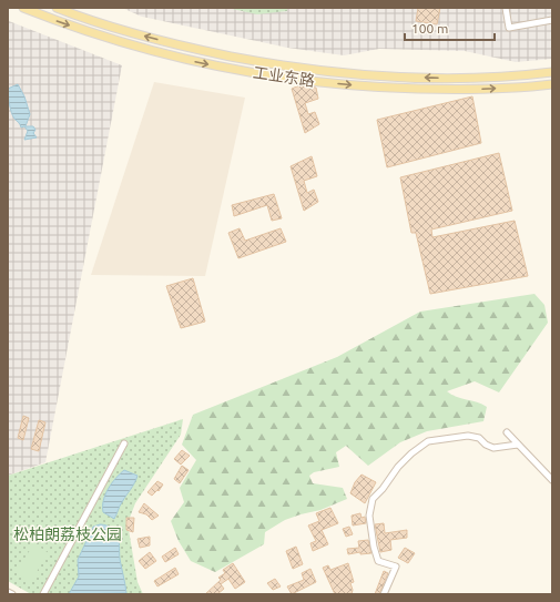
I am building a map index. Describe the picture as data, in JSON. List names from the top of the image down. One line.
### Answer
{"streets":{"main road":["工业东路"]},"parks":["松柏朗荔枝公园"],"scale_bar":"100 m"}
